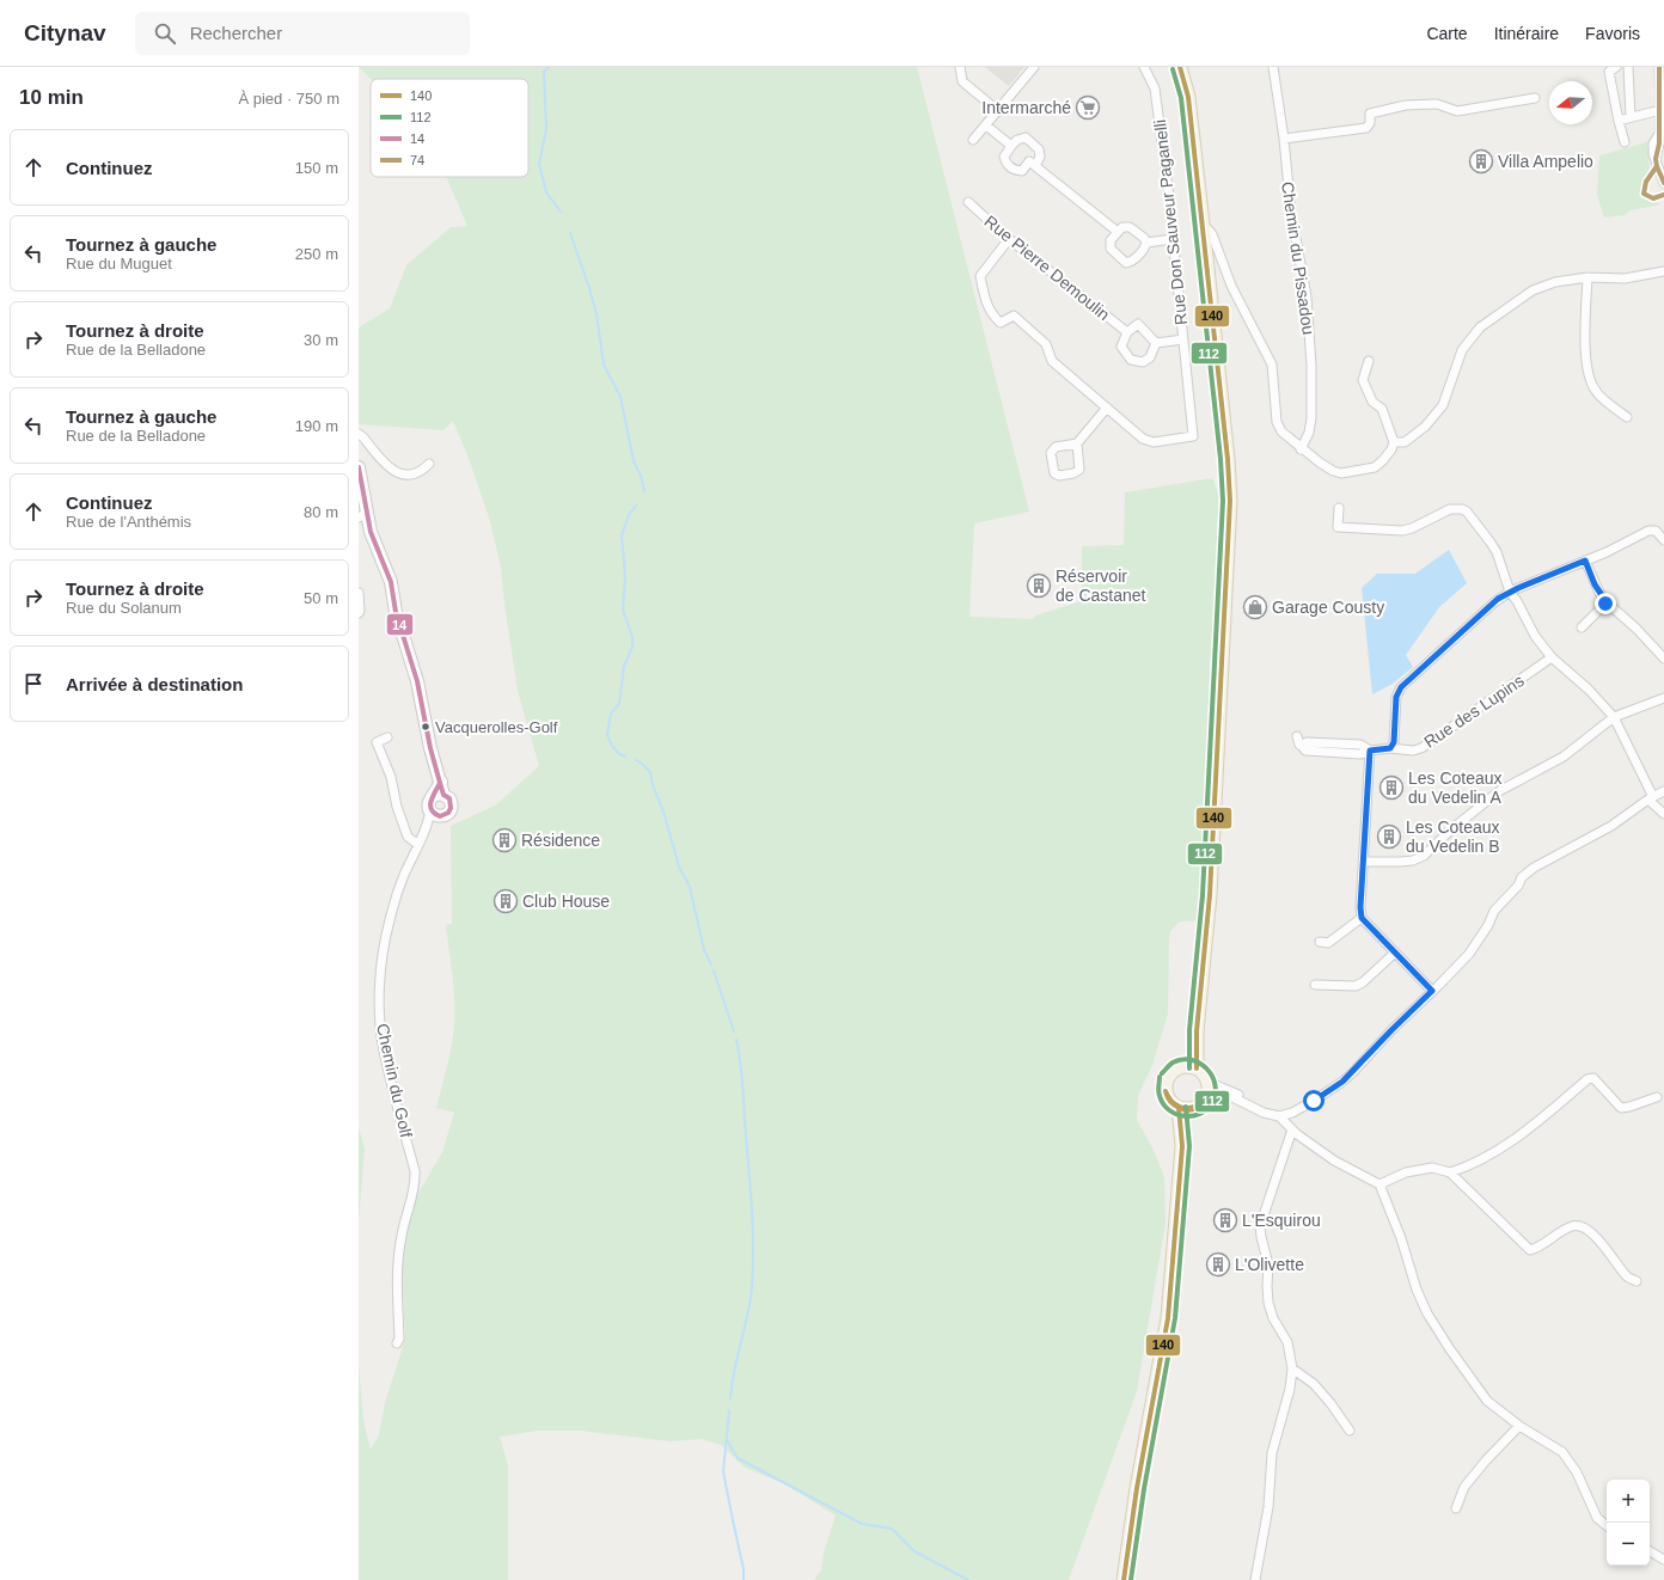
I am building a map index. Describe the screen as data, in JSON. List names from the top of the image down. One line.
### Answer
{"streets":{"street":["Rue Don Sauveur Paganelli","Chemin du Pissadou","Rue Pierre Demoulin","Rue des Lupins","Chemin du Golf"]},"crossings":[["Rue Don Sauveur Paganelli","Rue Pierre Demoulin"]],"places":{"supermarket":["Intermarché"],"building":["Villa Ampelio","Réservoir de Castanet","Les Coteaux du Vedelin A","Les Coteaux du Vedelin B","Résidence","Club House","L'Esquirou","L'Olivette"],"shop":["Garage Cousty"],"other":["Vacquerolles-Golf"]},"lines":["transit line 140","transit line 74","transit line 112","transit line 14"],"legend":["140","112","14","74"],"north":"left","page":{"header":"Citynav","search":"Rechercher","nav":["Carte","Itinéraire","Favoris"],"heading":["10 min","À pied · 750 m"],"list":[["Continuez","150 m"],["Tournez à gauche","Rue du Muguet","250 m"],["Tournez à droite","Rue de la Belladone","30 m"],["Tournez à gauche","Rue de la Belladone","190 m"],["Continuez","Rue de l'Anthémis","80 m"],["Tournez à droite","Rue du Solanum","50 m"],"Arrivée à destination"],"map_buttons":["+","−"]}}
